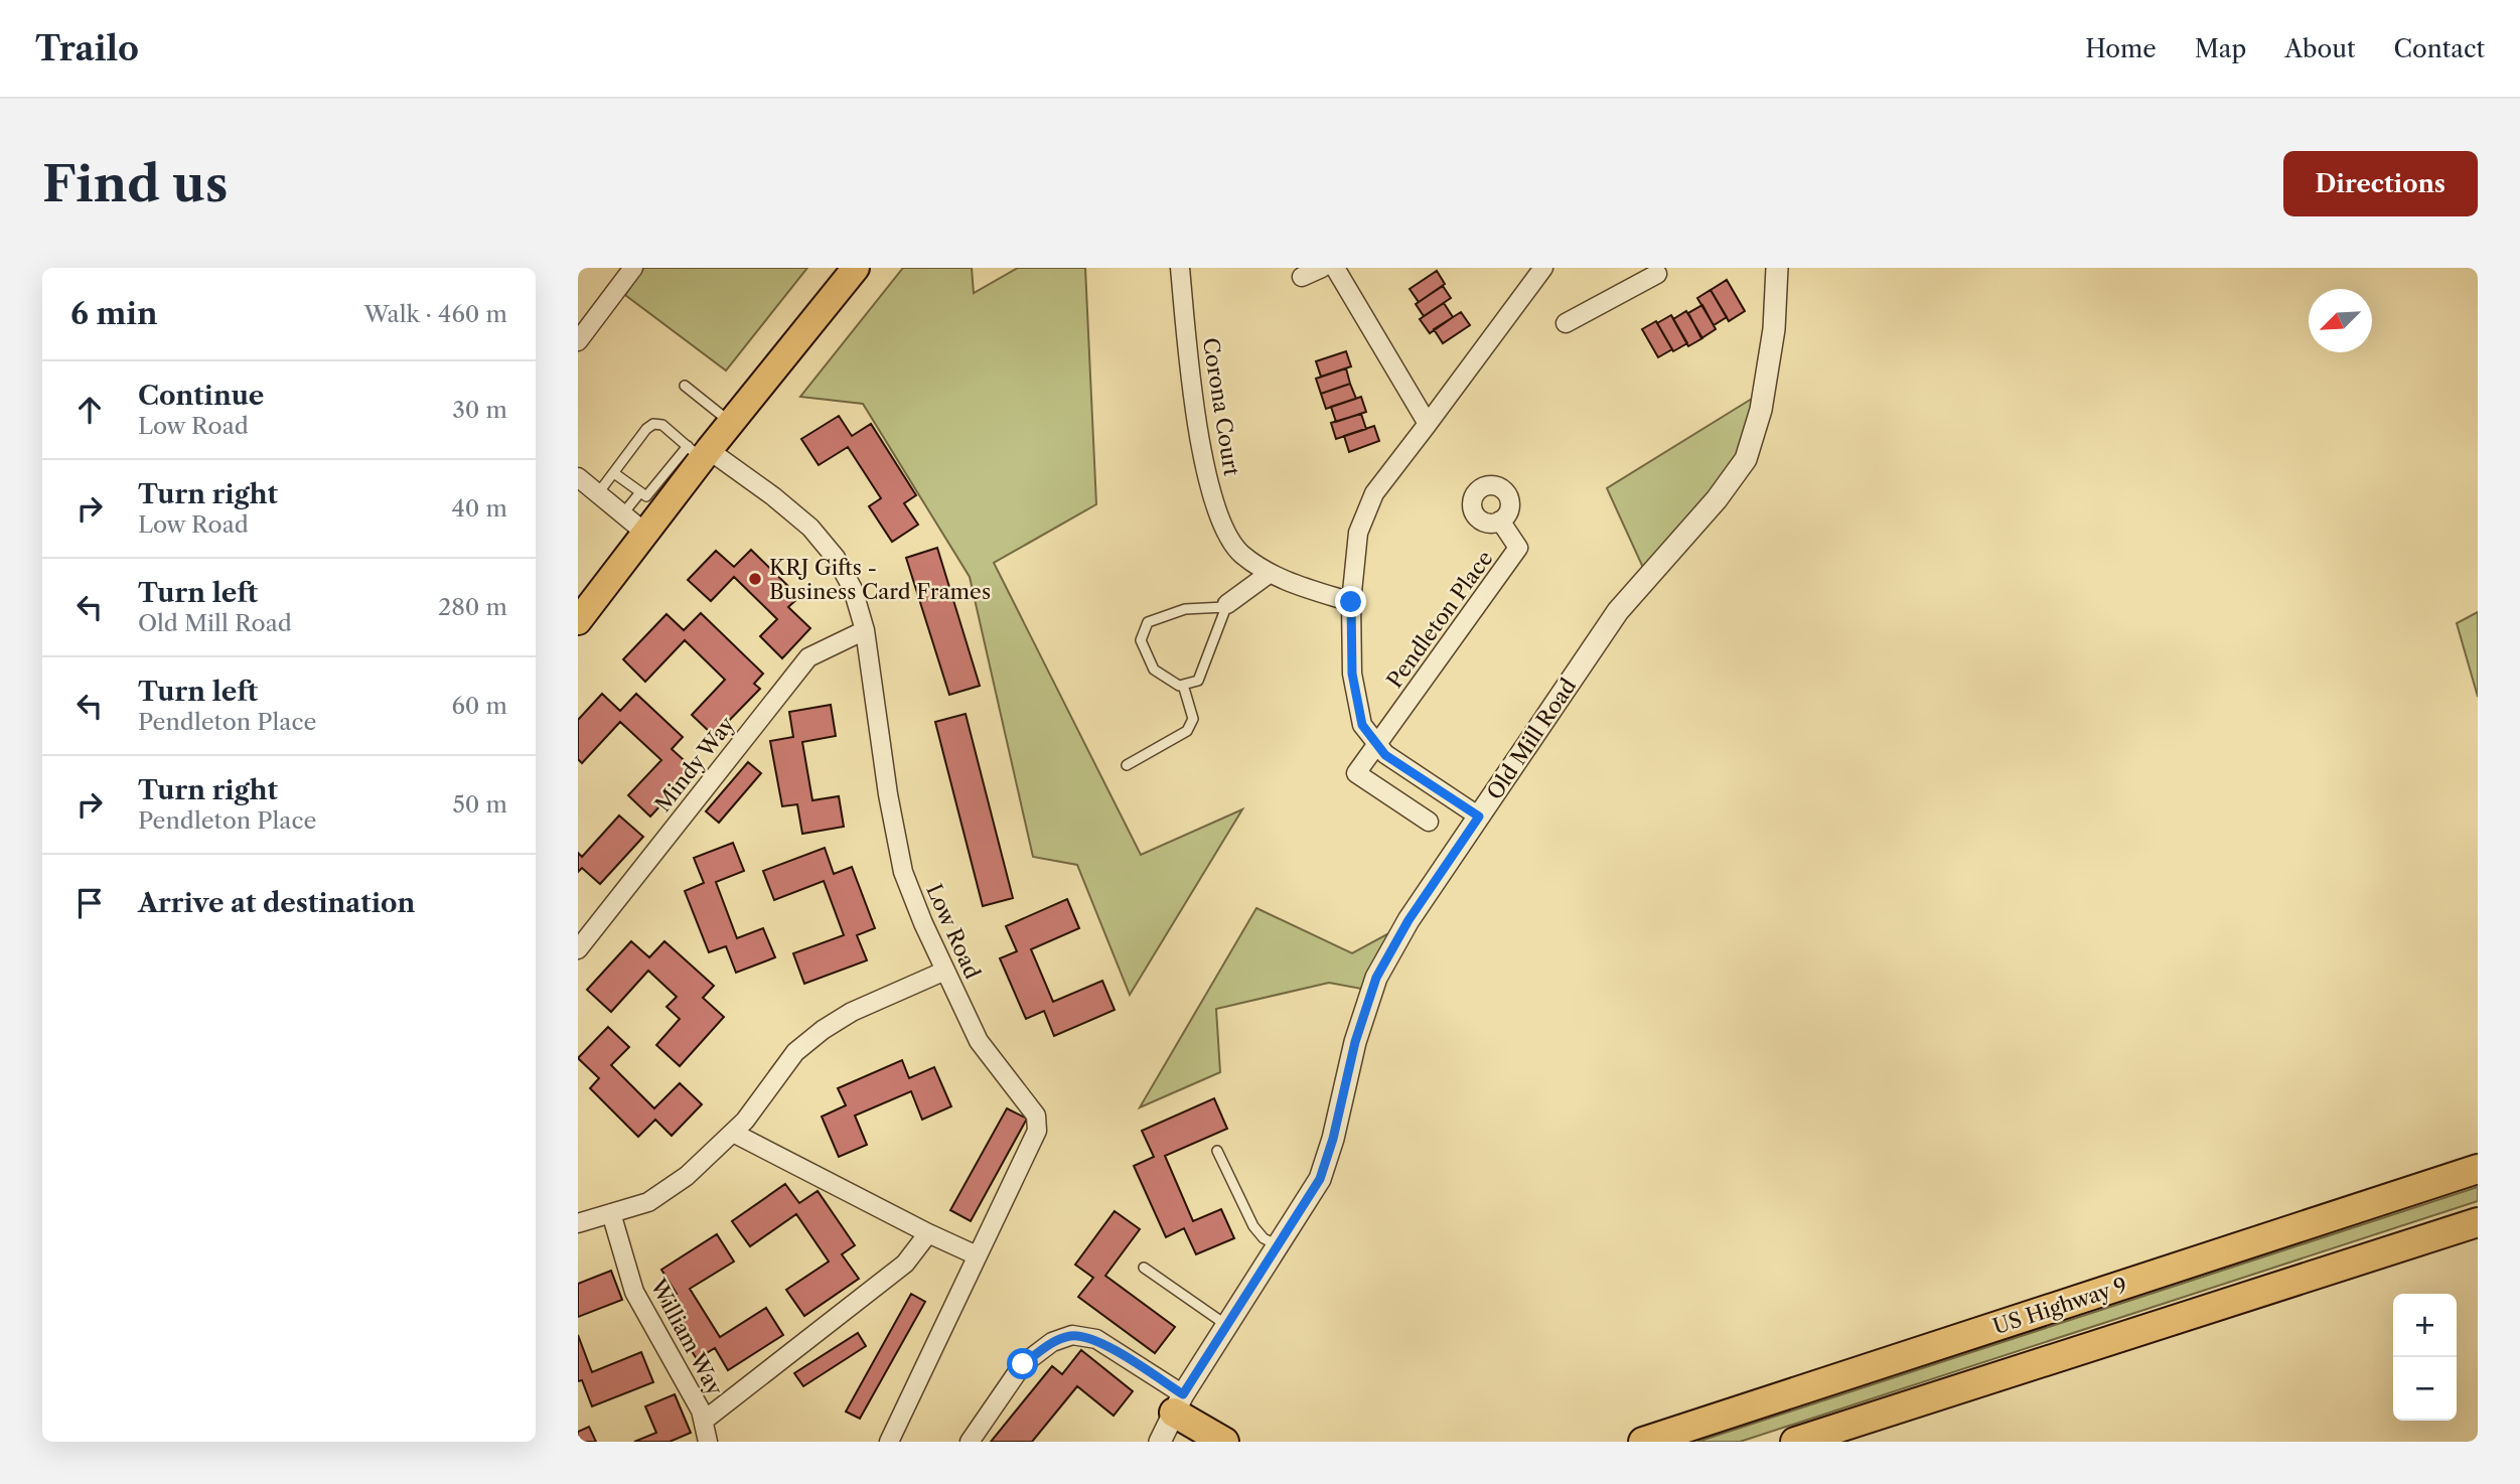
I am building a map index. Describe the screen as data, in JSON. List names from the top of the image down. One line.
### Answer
{"streets":{"highway":["US Highway 9"],"street":["Corona Court","Pendleton Place","Old Mill Road","Mindy Way","Low Road","William Way"]},"crossings":[["Corona Court","Pendleton Place"],["Pendleton Place","Old Mill Road"],["Mindy Way","Low Road"]],"places":["KRJ Gifts - Business Card Frames"],"north":"bottom left","page":{"header":"Trailo","nav":["Home","Map","About","Contact"],"buttons":"Directions","title":"Find us","heading":["6 min","Walk · 460 m"],"list":[["Continue","Low Road","30 m"],["Turn right","Low Road","40 m"],["Turn left","Old Mill Road","280 m"],["Turn left","Pendleton Place","60 m"],["Turn right","Pendleton Place","50 m"],"Arrive at destination"],"map_buttons":["+","−"]}}
